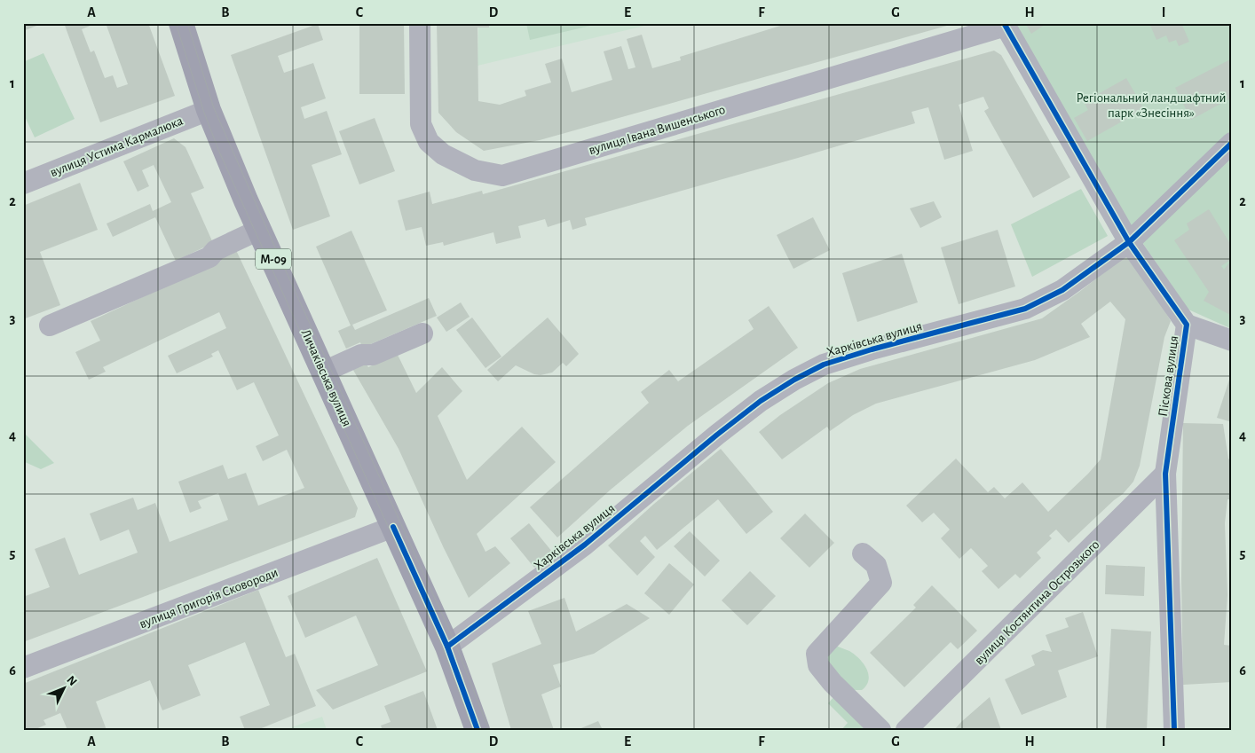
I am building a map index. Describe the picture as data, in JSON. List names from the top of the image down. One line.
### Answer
{"streets":{"main road":["М-09","Личаківська вулиця"],"street":["вулиця Івана Вишенського","вулиця Устима Кармалюка","Харківська вулиця","Піскова вулиця","вулиця Григорія Сковороди","вулиця Костянтина Острозького"]},"crossings":[["вулиця Івана Вишенського","Піскова вулиця"],["вулиця Устима Кармалюка","Личаківська вулиця"],["Харківська вулиця","Піскова вулиця"],["Харківська вулиця","Личаківська вулиця"],["Піскова вулиця","вулиця Костянтина Острозького"],["Личаківська вулиця","вулиця Григорія Сковороди"]],"parks":["Регіональний ландшафтний парк «Знесіння»"],"north":"top right","grid":{"columns":["A","B","C","D","E","F","G","H","I"],"rows":["1","2","3","4","5","6"]}}
